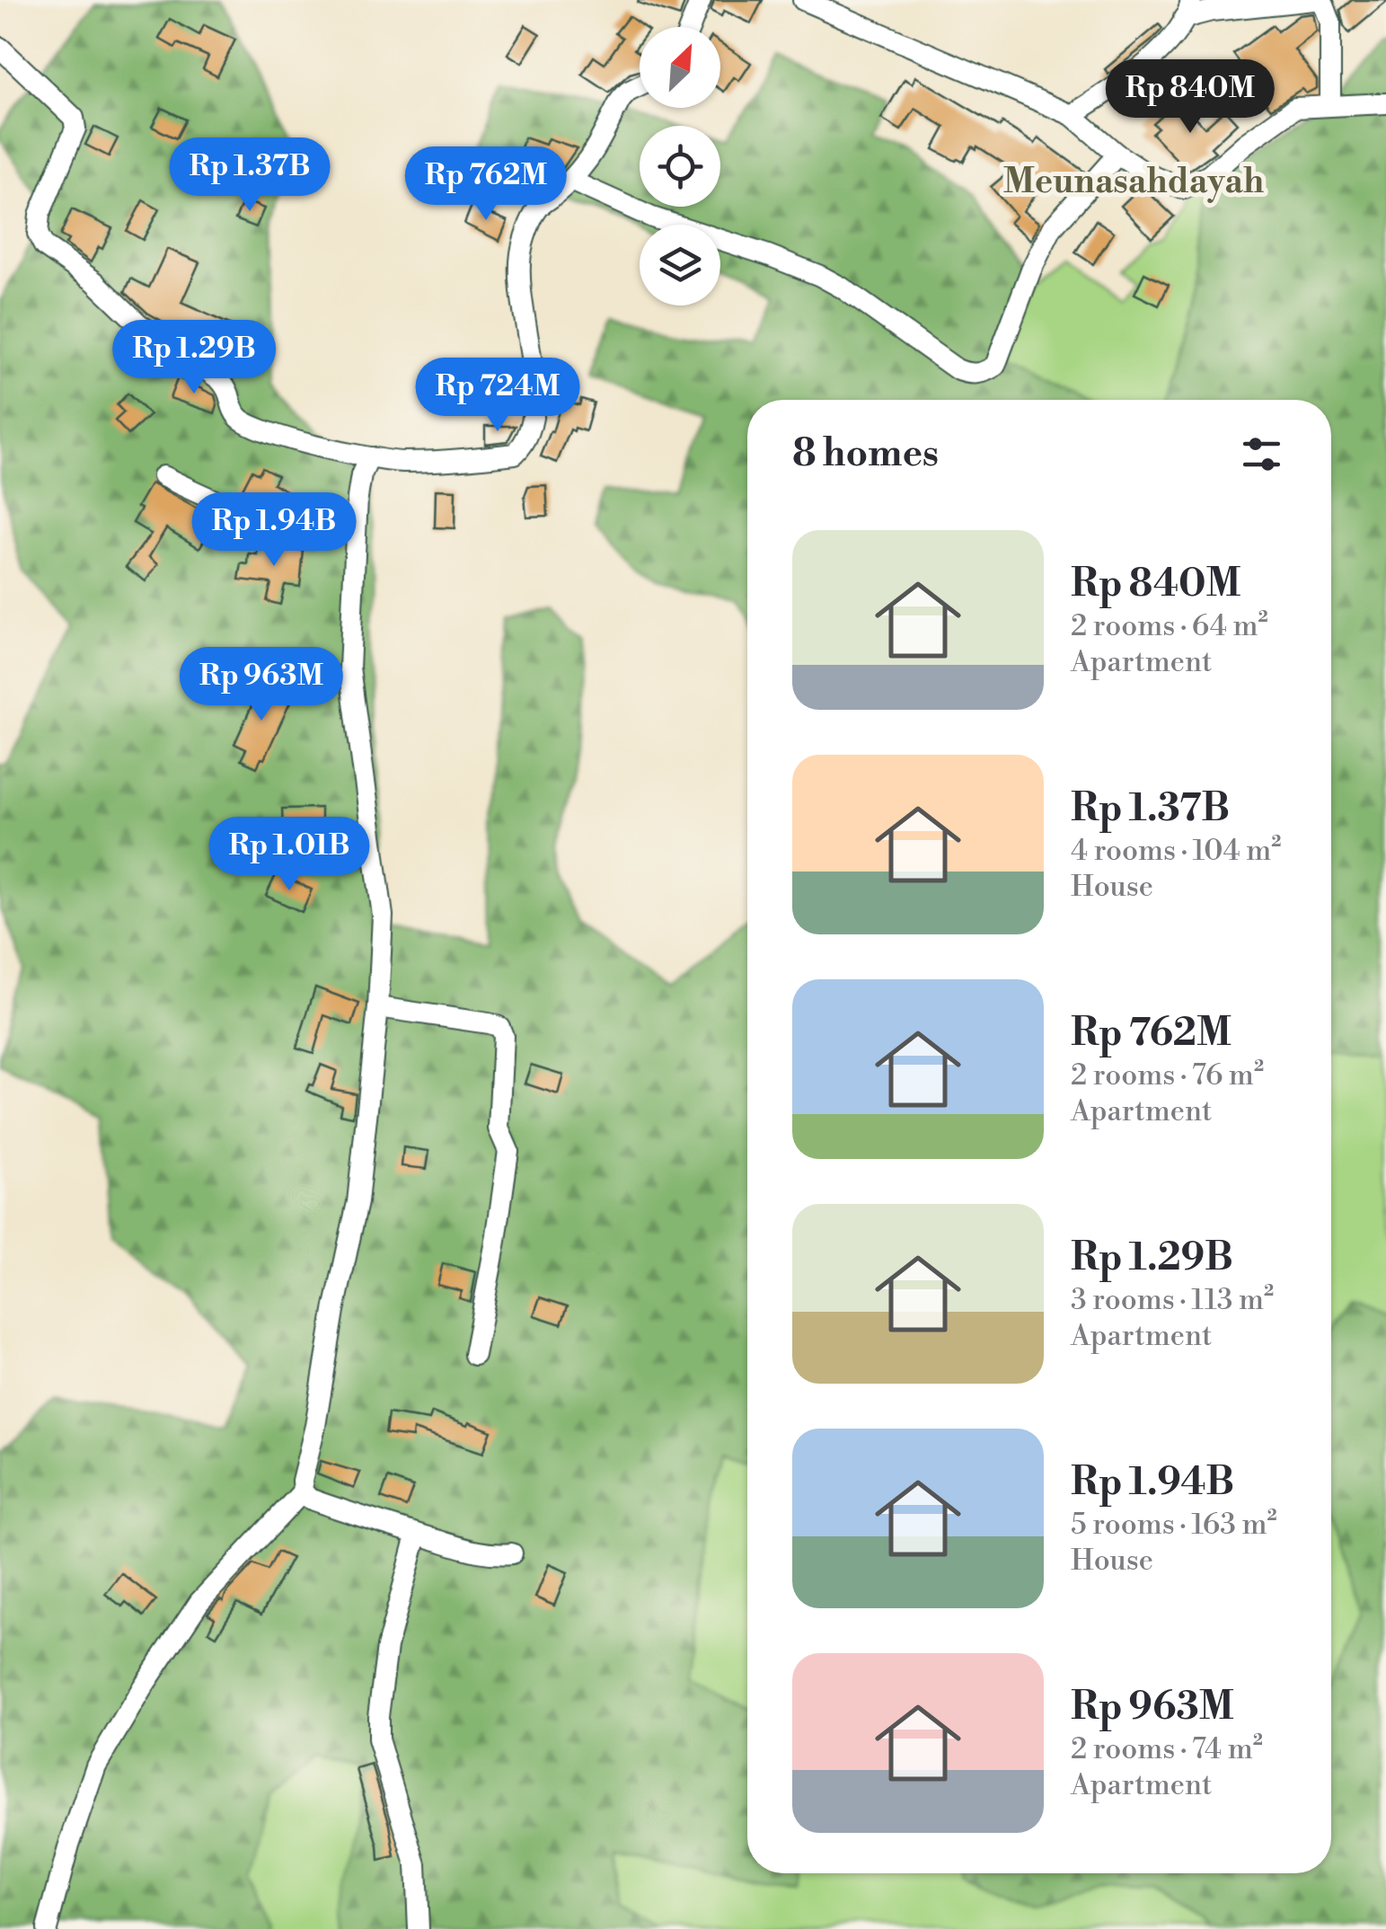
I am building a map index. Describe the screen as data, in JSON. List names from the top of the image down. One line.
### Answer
{"districts":["Meunasahdayah"],"north":"top right","page":{"price":["Rp 840M","Rp 1.37B","Rp 762M","Rp 1.29B","Rp 724M","Rp 1.94B","Rp 963M","Rp 1.01B"],"heading":"8 homes","list":[{"name":"Rp 840M","note":"2 rooms · 64 m² · Apartment"},{"name":"Rp 1.37B","note":"4 rooms · 104 m² · House"},{"name":"Rp 762M","note":"2 rooms · 76 m² · Apartment"},{"name":"Rp 1.29B","note":"3 rooms · 113 m² · Apartment"},{"name":"Rp 1.94B","note":"5 rooms · 163 m² · House"},{"name":"Rp 963M","note":"2 rooms · 74 m² · Apartment"}]}}
